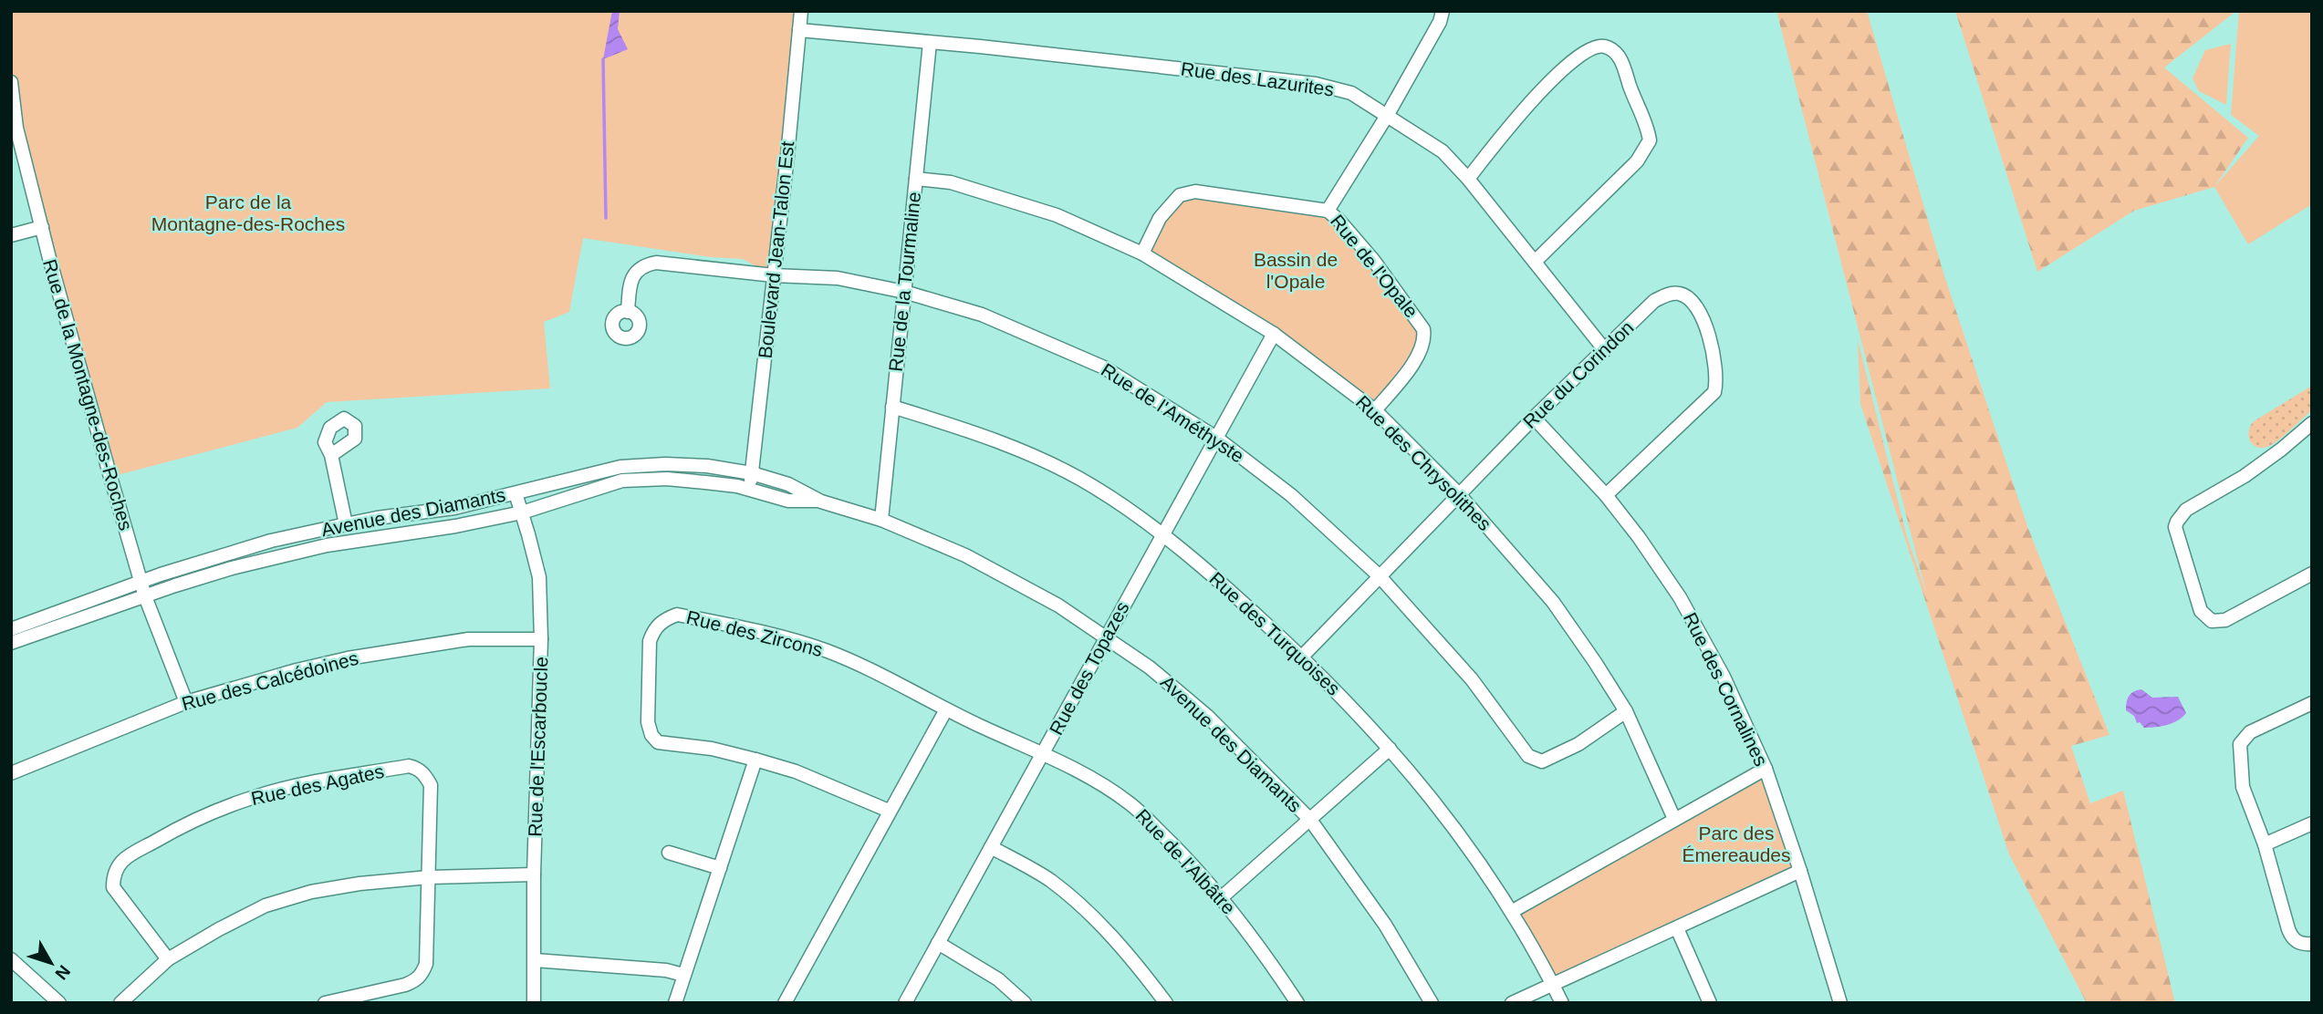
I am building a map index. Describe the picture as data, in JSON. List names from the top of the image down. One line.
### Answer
{"streets":{"street":["Rue des Lazurites","Boulevard Jean-Talon Est","Rue de l'Opale","Rue de la Tourmaline","Rue du Corindon","Rue de la Montagne-des-Roches","Rue de l'Améthyste","Rue des Chrysolithes","Avenue des Diamants","Rue des Zircons","Rue des Turquoises","Rue des Topazes","Rue des Calcédoines","Rue des Cornalines","Rue de l'Escarboucle","Rue des Agates","Rue de l'Albâtre"]},"crossings":[["Rue des Lazurites","Boulevard Jean-Talon Est"],["Rue des Lazurites","Rue de la Tourmaline"],["Rue des Lazurites","Rue du Corindon"],["Boulevard Jean-Talon Est","Rue de l'Améthyste"],["Boulevard Jean-Talon Est","Avenue des Diamants"],["Rue de l'Opale","Rue des Chrysolithes"],["Rue de la Tourmaline","Rue de l'Améthyste"],["Rue de la Tourmaline","Rue des Chrysolithes"],["Rue de la Tourmaline","Avenue des Diamants"],["Rue de la Tourmaline","Rue des Turquoises"],["Rue du Corindon","Rue de l'Améthyste"],["Rue du Corindon","Rue des Chrysolithes"],["Rue du Corindon","Rue des Turquoises"],["Rue du Corindon","Rue des Cornalines"],["Rue de la Montagne-des-Roches","Avenue des Diamants"],["Rue de la Montagne-des-Roches","Rue des Calcédoines"],["Rue de l'Améthyste","Rue des Chrysolithes"],["Rue de l'Améthyste","Rue des Topazes"],["Rue des Chrysolithes","Rue des Topazes"],["Avenue des Diamants","Rue des Topazes"],["Avenue des Diamants","Rue de l'Escarboucle"],["Rue des Zircons","Rue des Topazes"],["Rue des Zircons","Rue de l'Albâtre"],["Rue des Turquoises","Rue des Topazes"],["Rue des Topazes","Rue de l'Albâtre"],["Rue des Calcédoines","Rue de l'Escarboucle"]],"parks":["Parc de la Montagne-des-Roches","Bassin de l'Opale","Parc des Émereaudes"],"north":"bottom right"}
